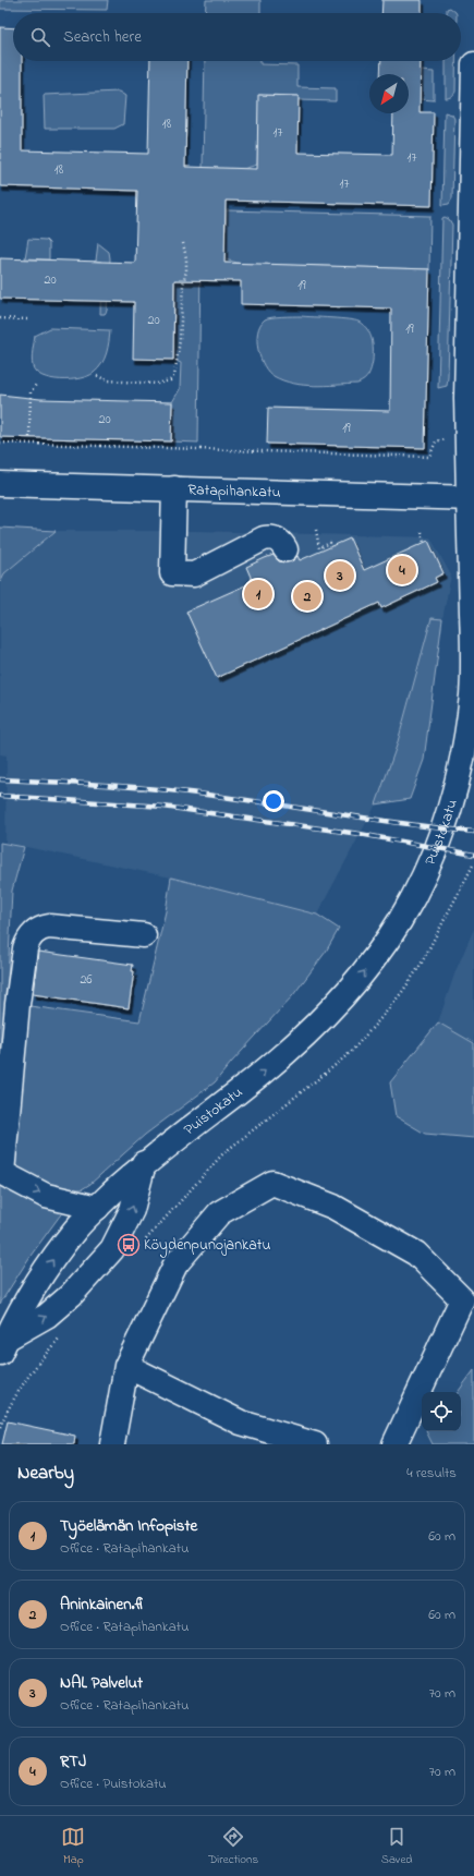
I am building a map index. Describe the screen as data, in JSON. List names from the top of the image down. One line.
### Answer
{"streets":{"main road":["Ratapihankatu","Puistokatu"]},"crossings":[["Ratapihankatu","Puistokatu"]],"one_way":["Puistokatu"],"places":{"bus stop":["Köydenpunojankatu"]},"house_numbers":["18","17","17","18","17","20","19","20","19","20","19","26"],"north":"bottom left","page":{"search":"Search here","pins":["4","3","1","2"],"heading":["Nearby","4 results"],"list":[{"mark":"1","name":"Työelämän Infopiste","note":"Office · Ratapihankatu","value":"60 m"},{"mark":"2","name":"Aninkainen.fi","note":"Office · Ratapihankatu","value":"60 m"},{"mark":"3","name":"NAL Palvelut","note":"Office · Ratapihankatu","value":"70 m"},{"mark":"4","name":"RTJ","note":"Office · Puistokatu","value":"70 m"}],"nav":["Map","Directions","Saved"]}}
